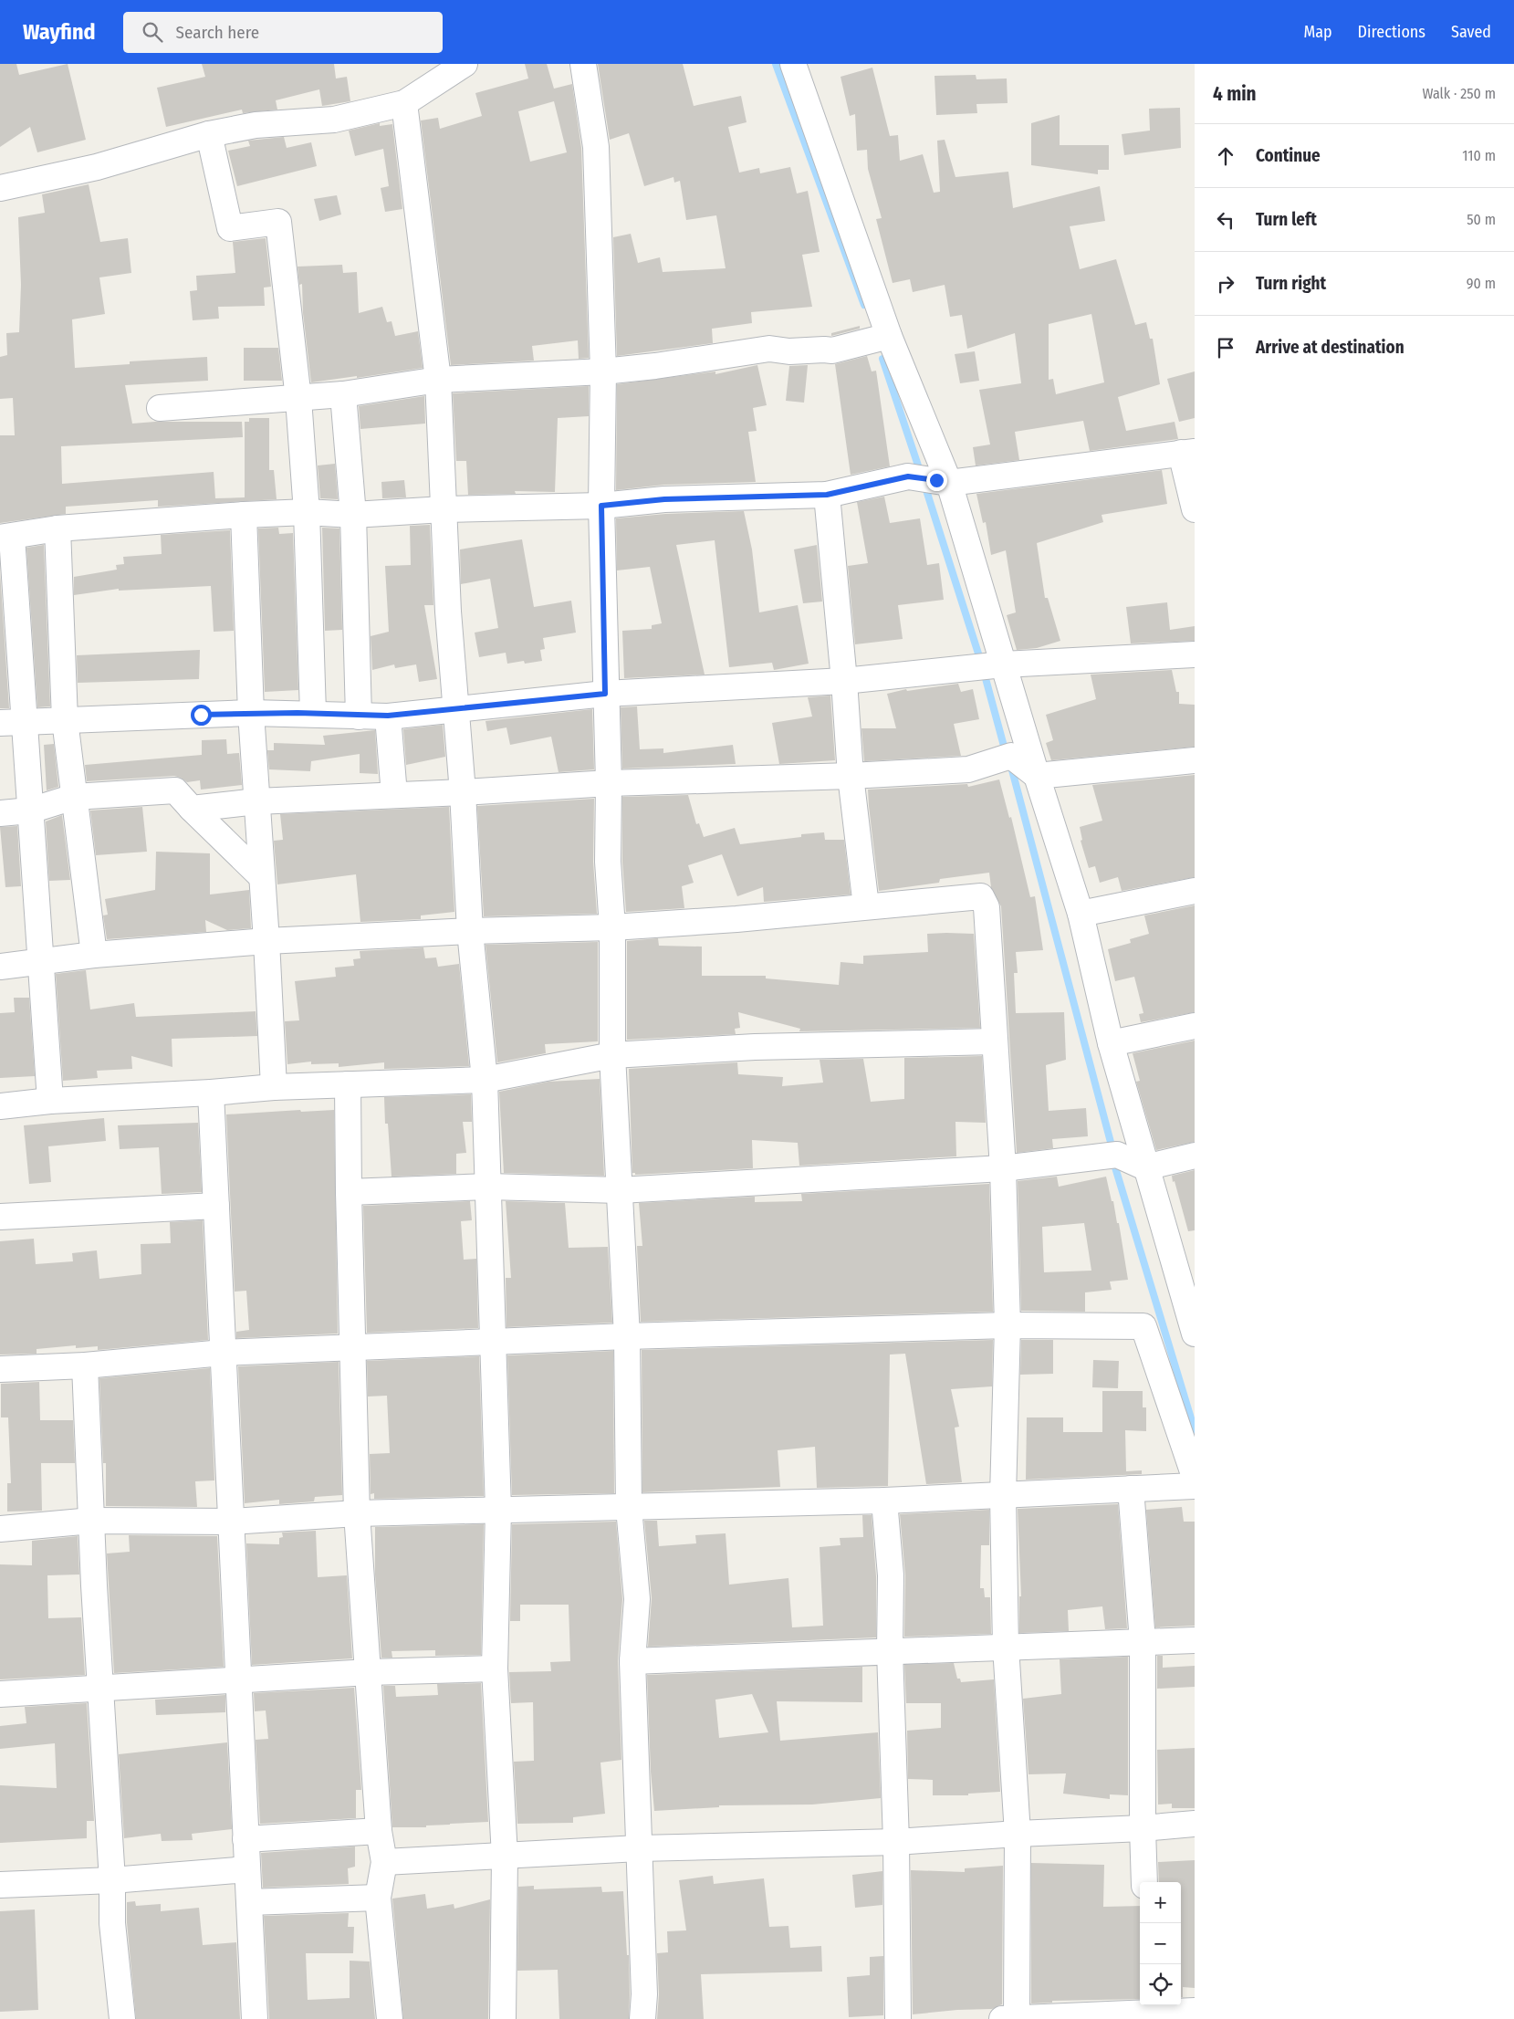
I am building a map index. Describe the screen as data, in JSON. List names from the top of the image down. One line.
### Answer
{"page":{"header":"Wayfind","search":"Search here","nav":["Map","Directions","Saved"],"heading":["4 min","Walk · 250 m"],"list":[["Continue","110 m"],["Turn left","50 m"],["Turn right","90 m"],"Arrive at destination"],"map_buttons":["+","−"]}}
